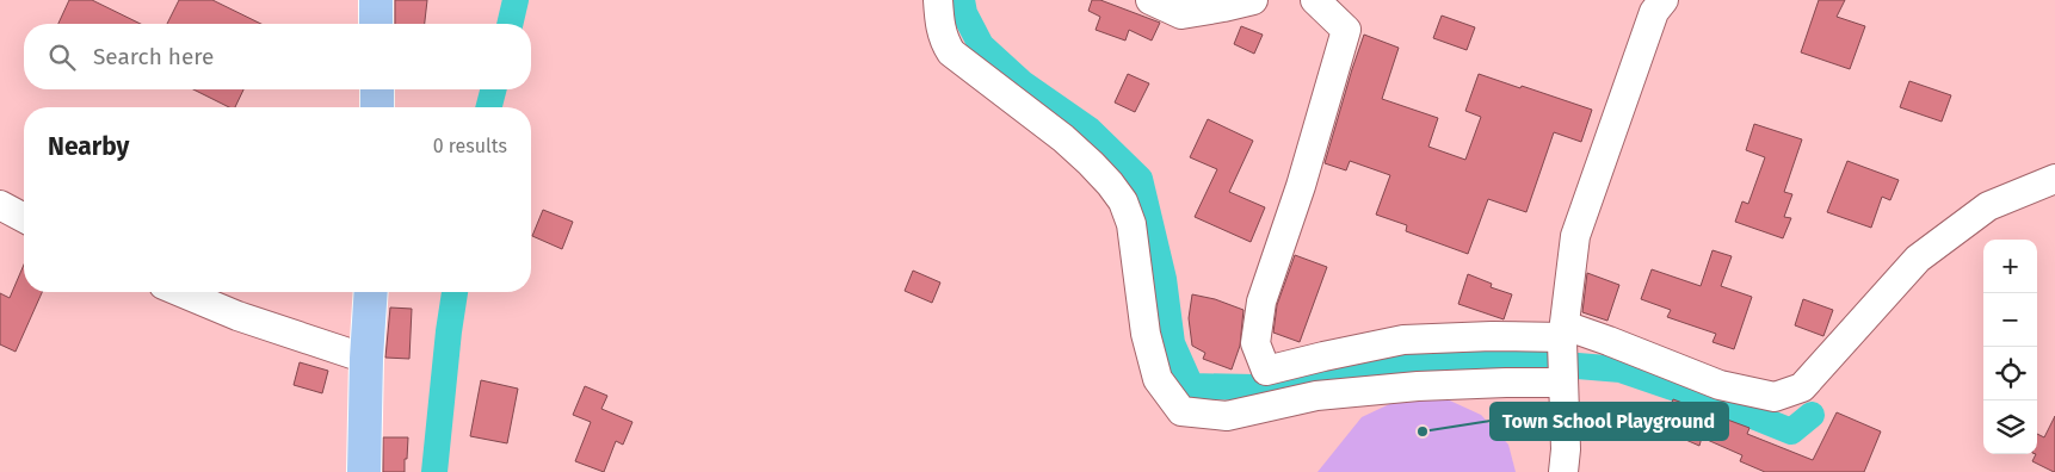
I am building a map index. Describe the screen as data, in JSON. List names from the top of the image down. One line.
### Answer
{"places":["Town School Playground"],"page":{"search":"Search here","heading":["Nearby","0 results"],"map_buttons":["+","−"]}}
